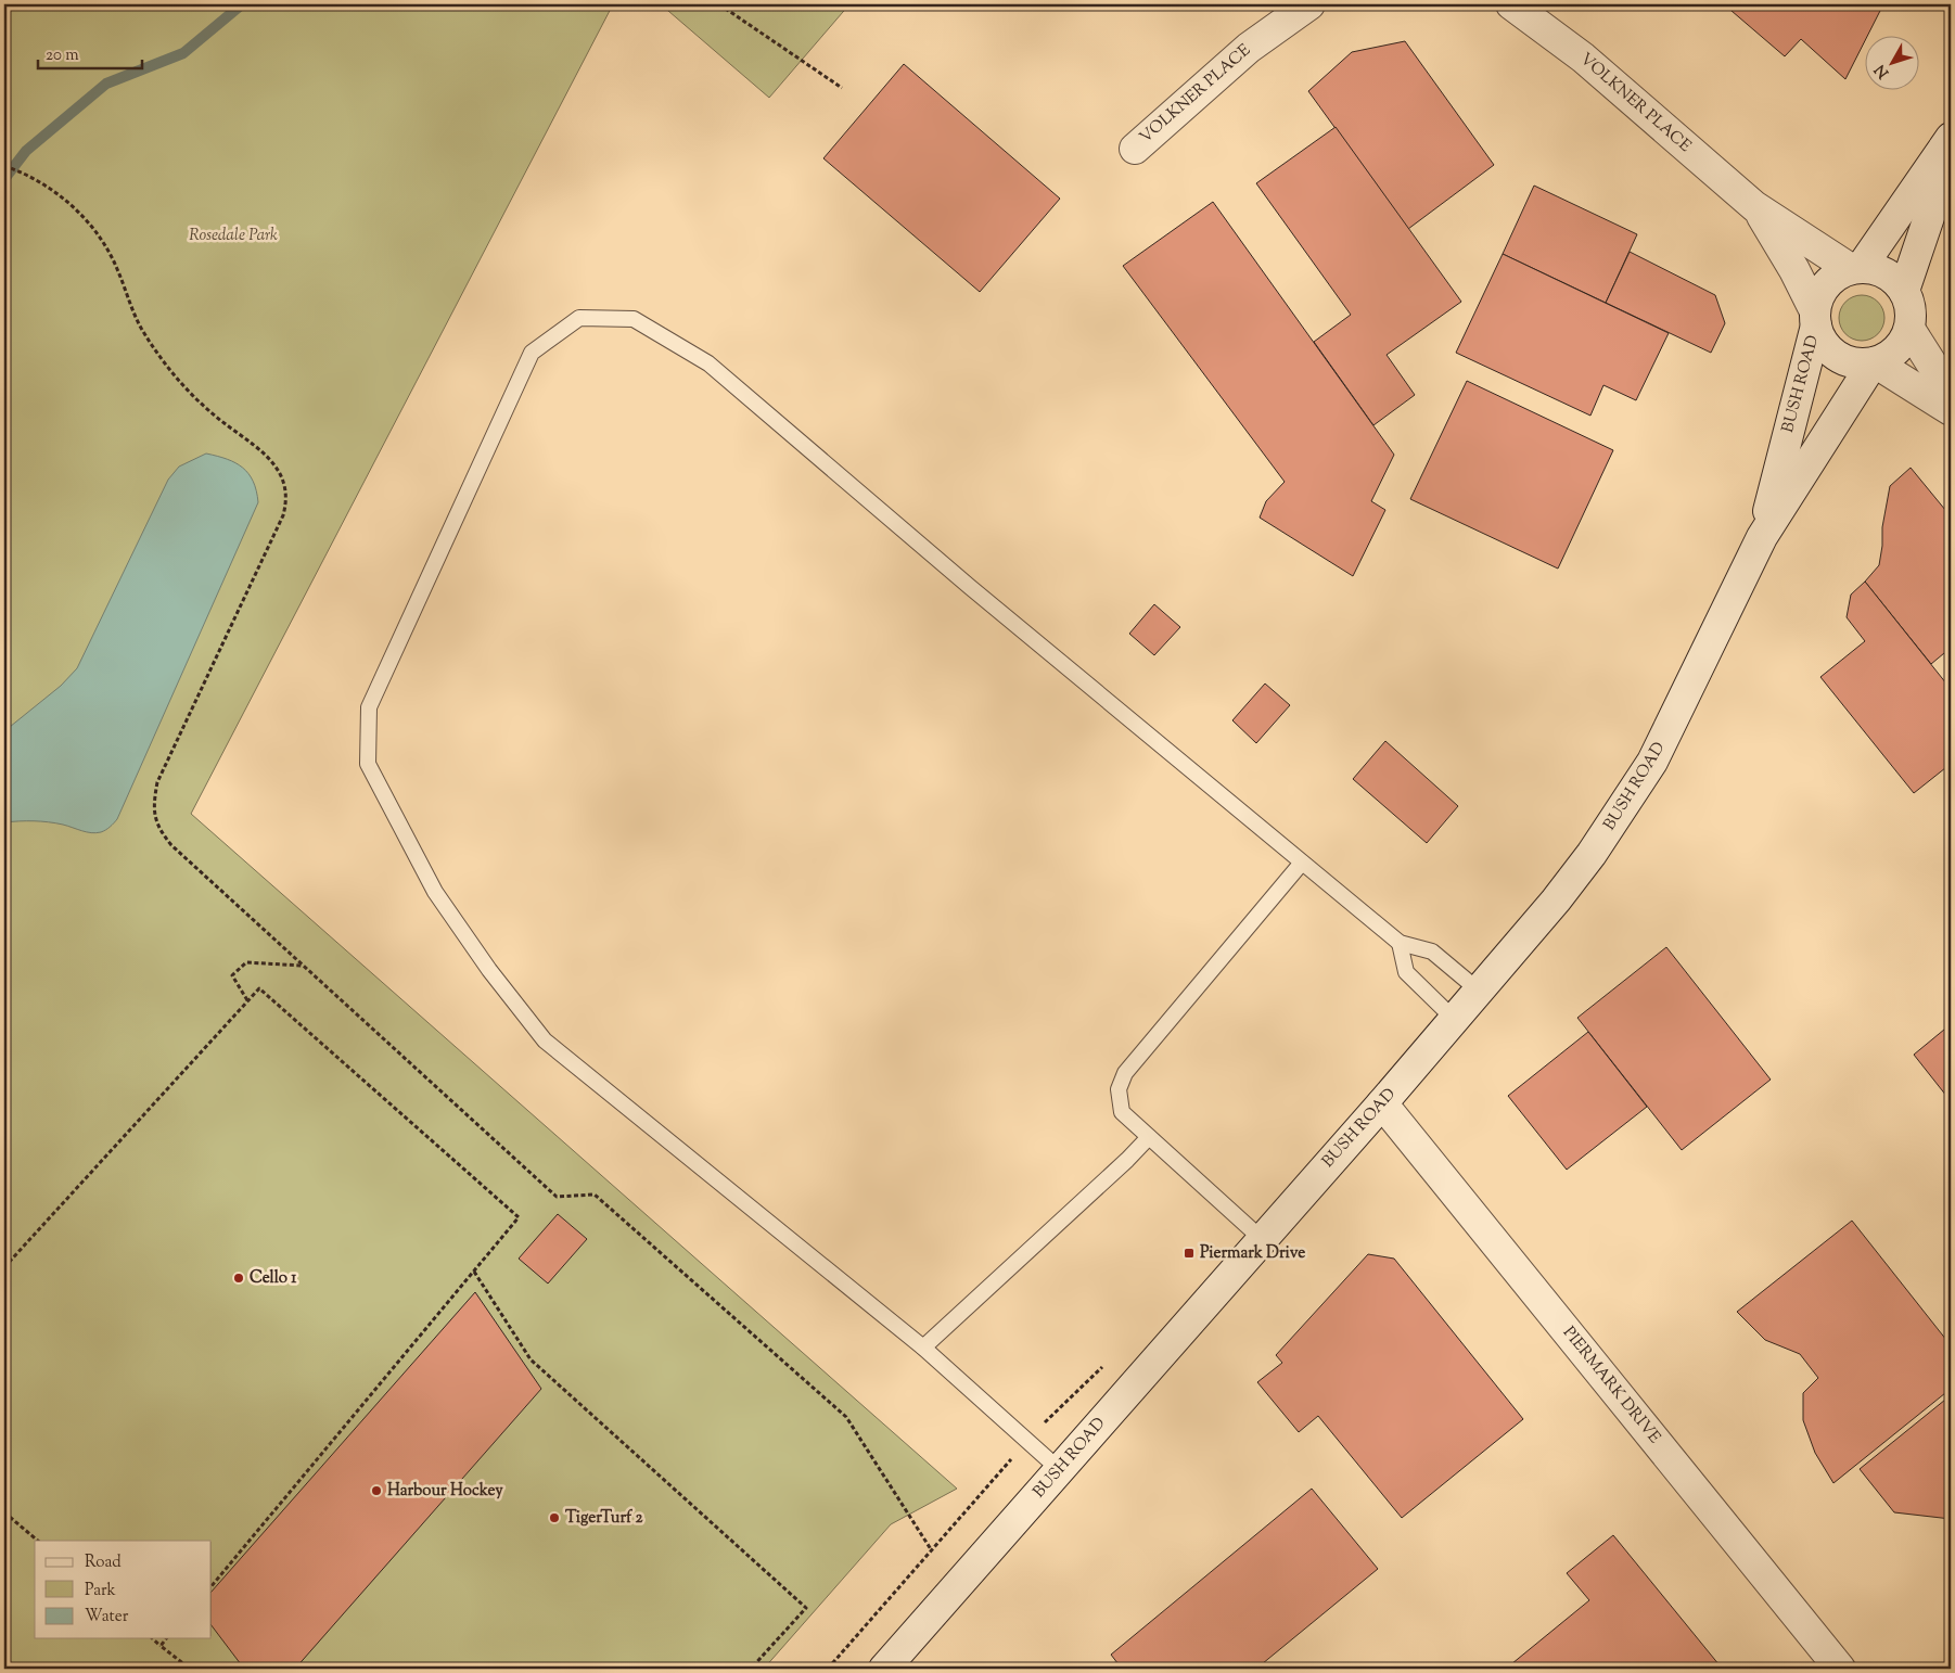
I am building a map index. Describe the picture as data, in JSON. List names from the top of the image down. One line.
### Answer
{"streets":{"main road":["VOLKNER PLACE","BUSH ROAD","PIERMARK DRIVE"]},"crossings":[["VOLKNER PLACE","BUSH ROAD"],["BUSH ROAD","PIERMARK DRIVE"]],"parks":["Rosedale Park"],"places":{"transit":["Piermark Drive"],"other":["Cello 1","Harbour Hockey","TigerTurf 2"]},"legend":["Road","Park","Water"],"scale_bar":"20 m","north":"bottom left"}
